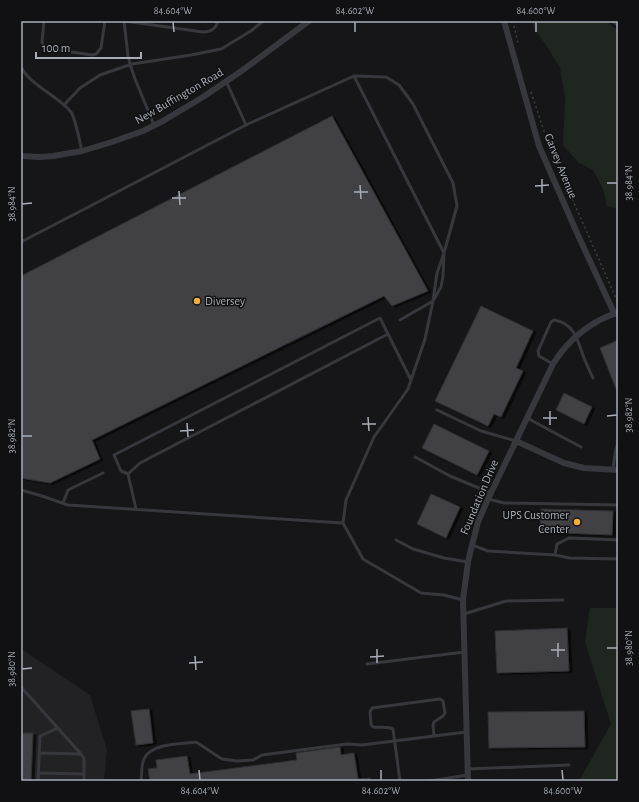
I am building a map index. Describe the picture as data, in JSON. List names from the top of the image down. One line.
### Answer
{"streets":{"street":["New Buffington Road","Garvey Avenue","Foundation Drive"]},"crossings":[["Garvey Avenue","Foundation Drive"]],"places":["Diversey","UPS Customer Center"],"scale_bar":"100 m","coordinates":["84.604°W","84.602°W","84.600°W","38.984°N","38.982°N","38.980°N"]}
